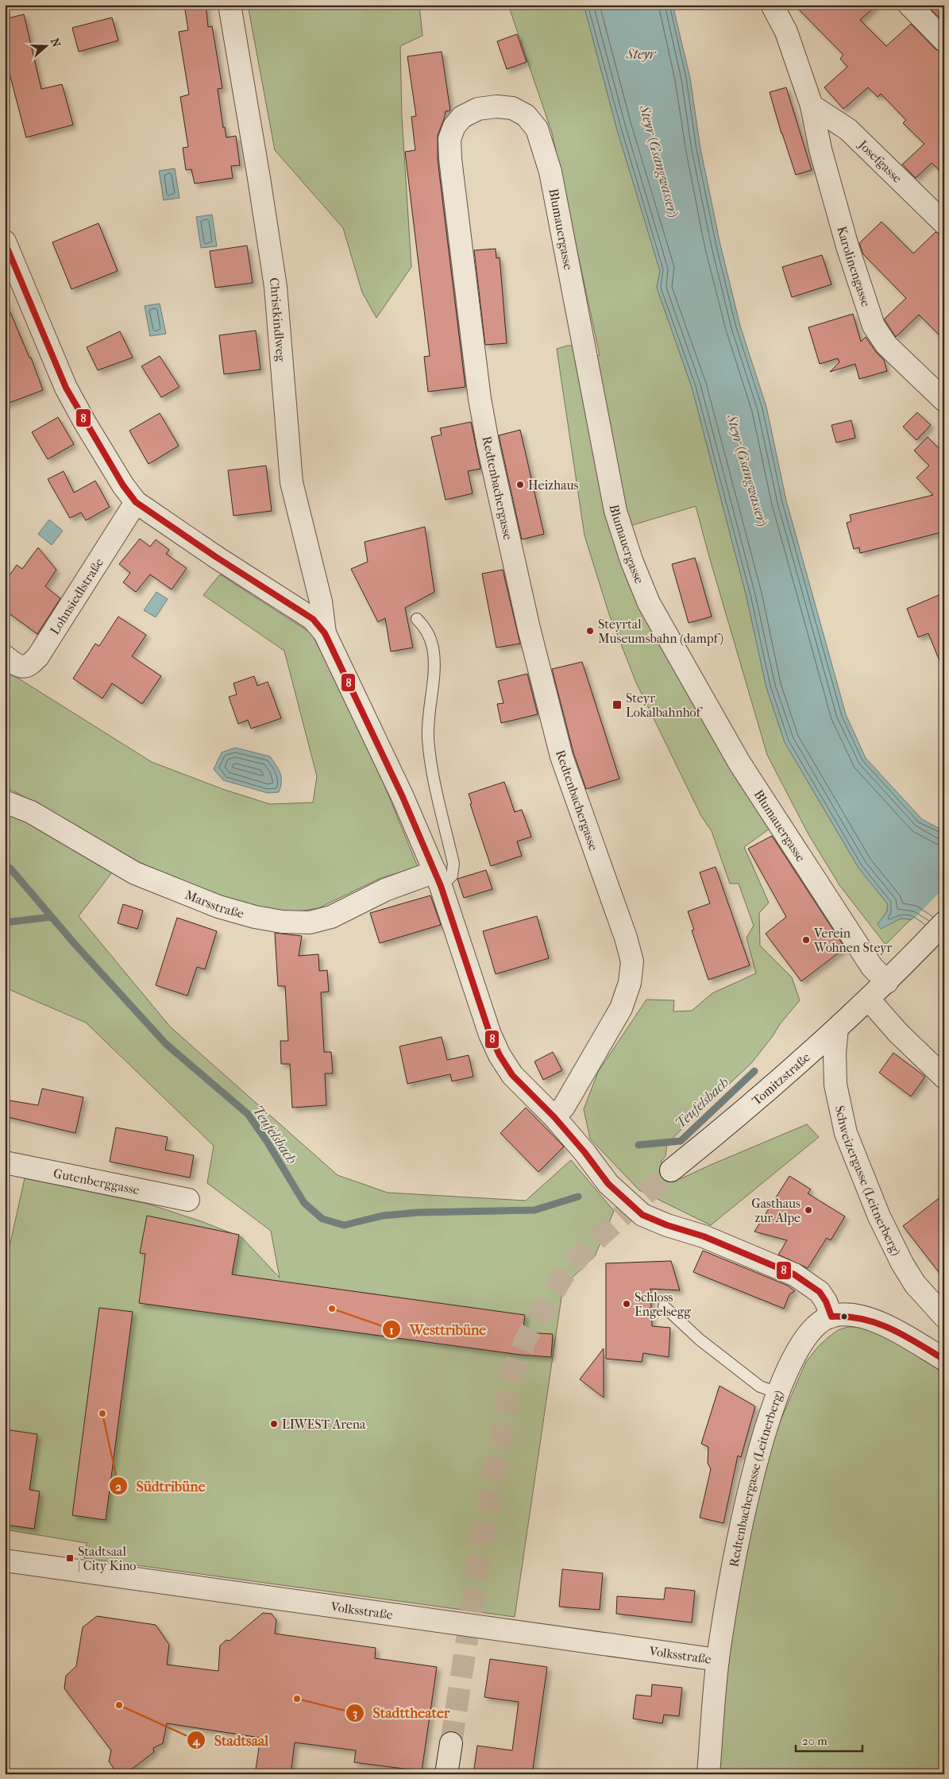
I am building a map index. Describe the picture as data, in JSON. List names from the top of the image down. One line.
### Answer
{"streets":{"street":["Josefgasse","Blumauergasse","Karolinengasse","Christkindlweg","Redtenbachergasse","Lohnsiedlstraße","Marsstraße","Tomitzstraße","Schweizergasse (Leitnerberg)","Gutenberggasse","Redtenbachergasse (Leitnerberg)","Volksstraße"]},"crossings":[["Josefgasse","Karolinengasse"],["Blumauergasse","Redtenbachergasse"],["Blumauergasse","Tomitzstraße"],["Tomitzstraße","Schweizergasse (Leitnerberg)"],["Redtenbachergasse (Leitnerberg)","Volksstraße"]],"water":["Steyr","Steyr (Gsangwasser)","Teufelsbach"],"places":{"other":["Heizhaus","Steyrtal Museumsbahn (dampf)","Verein Wohnen Steyr","Gasthaus zur Alpe","Schloss Engelsegg","Westtribüne","Südtribüne","LIWEST Arena","Stadttheater","Stadtsaal"],"transit":["Steyr Lokalbahnhof","Stadtsaal | City Kino"]},"lines":["transit line 8"],"scale_bar":"20 m","north":"right"}
